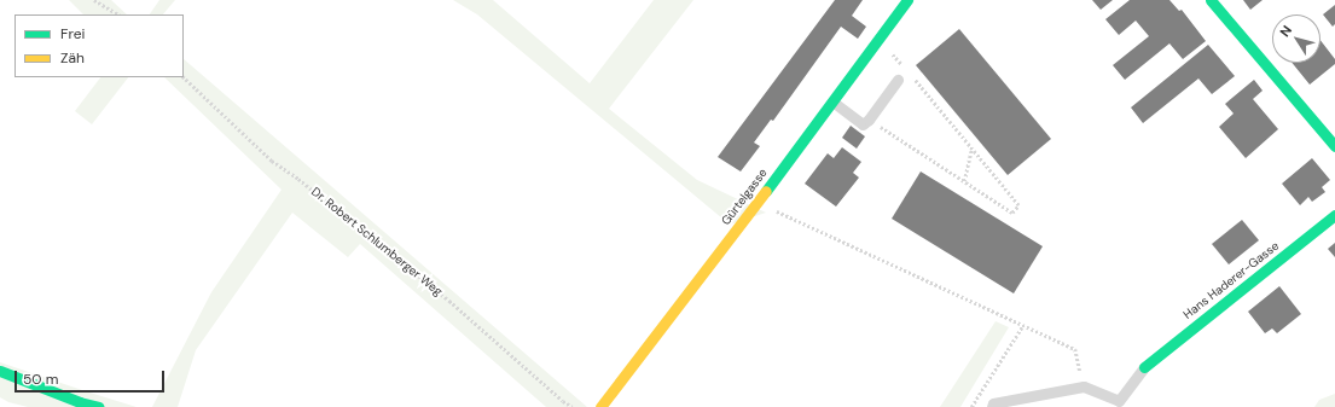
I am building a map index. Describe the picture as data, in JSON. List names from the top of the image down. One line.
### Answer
{"streets":{"street":["Gürtelgasse","Hans Haderer-Gasse"],"path":["Dr. Robert Schlumberger Weg"]},"legend":["Frei","Zäh"],"scale_bar":"50 m","north":"top left"}
